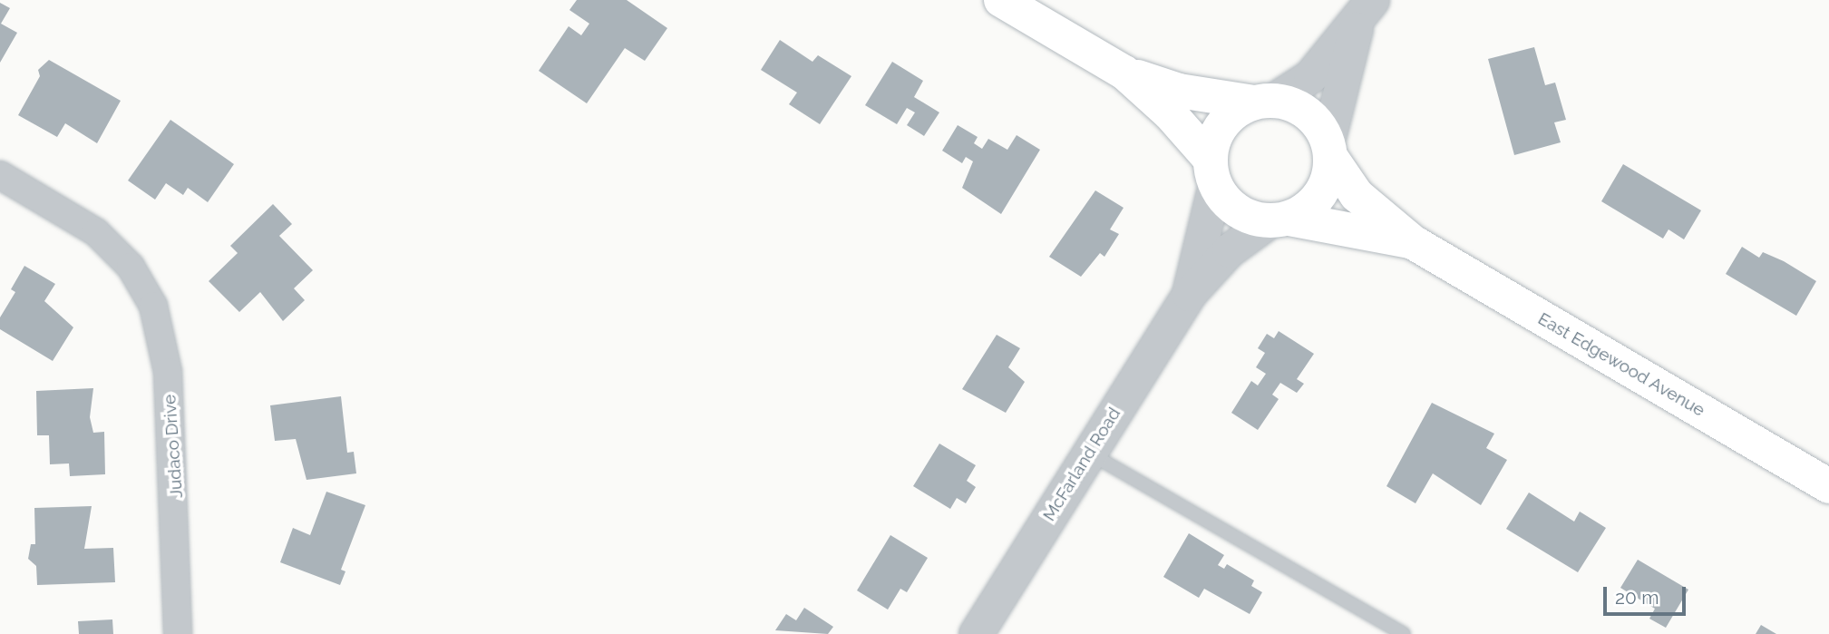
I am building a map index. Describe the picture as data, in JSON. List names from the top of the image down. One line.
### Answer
{"streets":{"main road":["East Edgewood Avenue"],"street":["Judaco Drive","McFarland Road"]},"crossings":[["East Edgewood Avenue","McFarland Road"]],"scale_bar":"20 m"}
